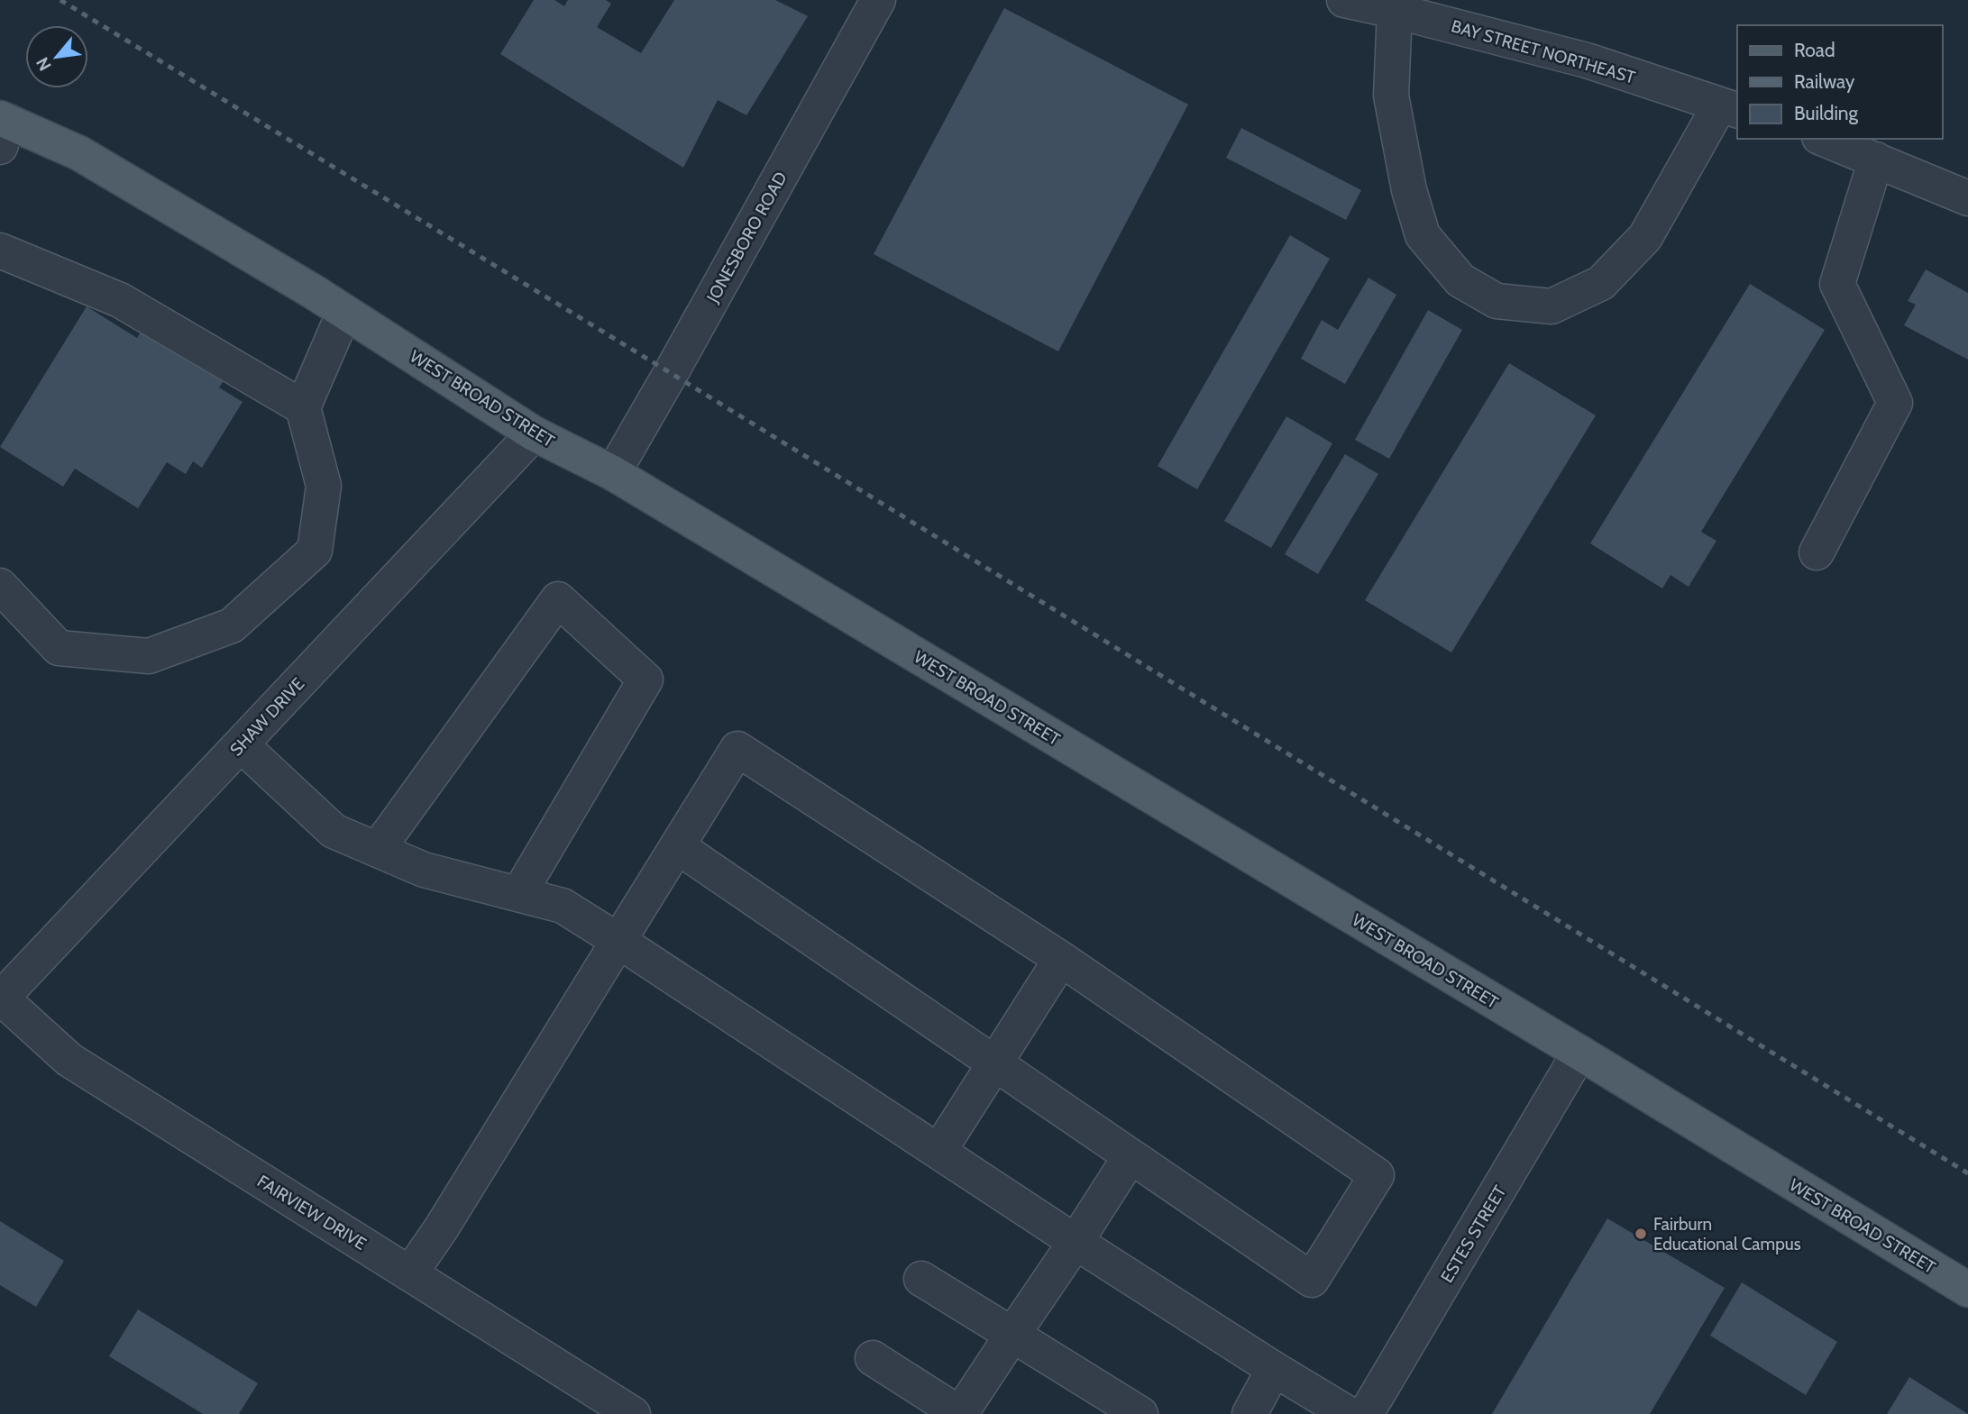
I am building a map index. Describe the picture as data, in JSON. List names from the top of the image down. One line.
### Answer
{"streets":{"main road":["WEST BROAD STREET"],"street":["BAY STREET NORTHEAST","JONESBORO ROAD","SHAW DRIVE","FAIRVIEW DRIVE","ESTES STREET"]},"crossings":[["JONESBORO ROAD","WEST BROAD STREET"],["WEST BROAD STREET","SHAW DRIVE"],["WEST BROAD STREET","ESTES STREET"],["SHAW DRIVE","FAIRVIEW DRIVE"]],"places":["Fairburn Educational Campus"],"legend":["Road","Railway","Building"],"north":"bottom left"}
